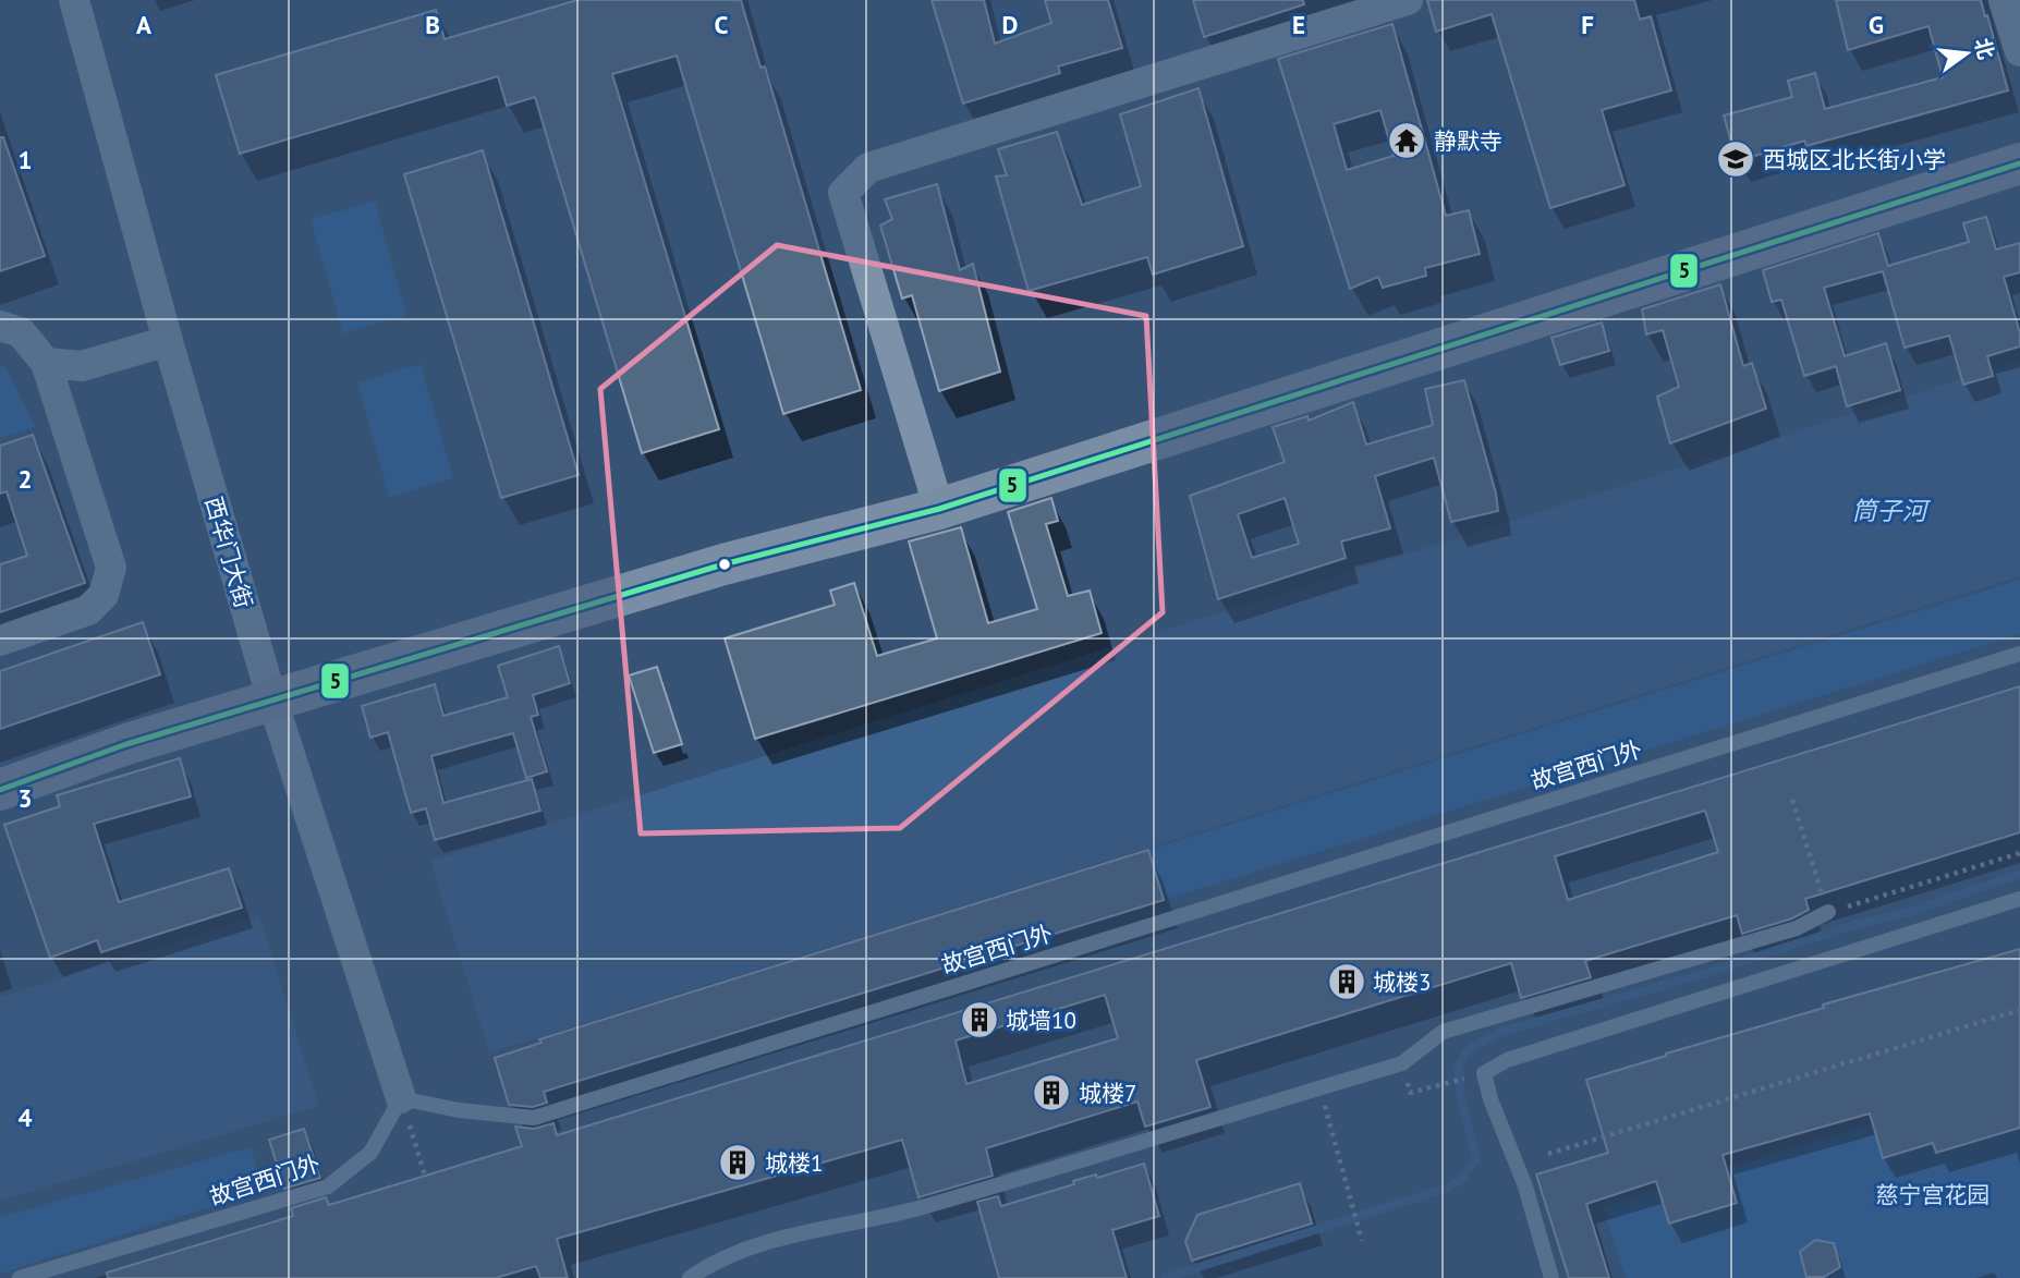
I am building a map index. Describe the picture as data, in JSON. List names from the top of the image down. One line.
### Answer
{"streets":{"street":["西华门大街"],"lane":["故宫西门外"]},"crossings":[["西华门大街","故宫西门外"]],"water":["筒子河"],"parks":["慈宁宫花园"],"places":{"temple":["静默寺"],"school or university":["西城区北长街小学"],"building":["城楼3","城墙10","城楼7","城楼1"]},"lines":["transit line 5"],"north":"right","grid":{"columns":["A","B","C","D","E","F","G"],"rows":["1","2","3","4"]}}
